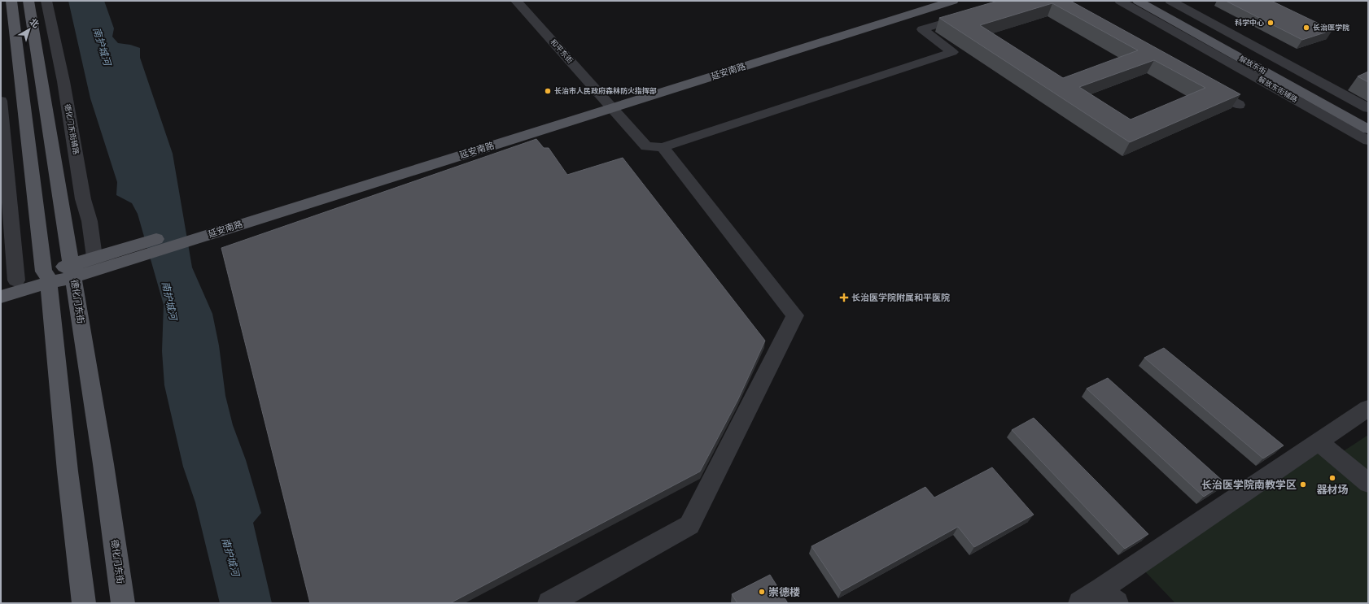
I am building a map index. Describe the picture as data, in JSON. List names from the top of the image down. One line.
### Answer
{"streets":{"main road":["解放东街","延安南路","德化门东街"],"street":["和平东街","解放东街辅路","德化门东街辅路"]},"crossings":[["和平东街","延安南路"],["延安南路","德化门东街辅路"],["延安南路","德化门东街"]],"water":["南护城河"],"places":{"other":["科学中心","长治医学院","长治市人民政府森林防火指挥部","器材场","长治医学院南教学区","崇德楼"],"health":["长治医学院附属和平医院"]},"north":"top right"}
